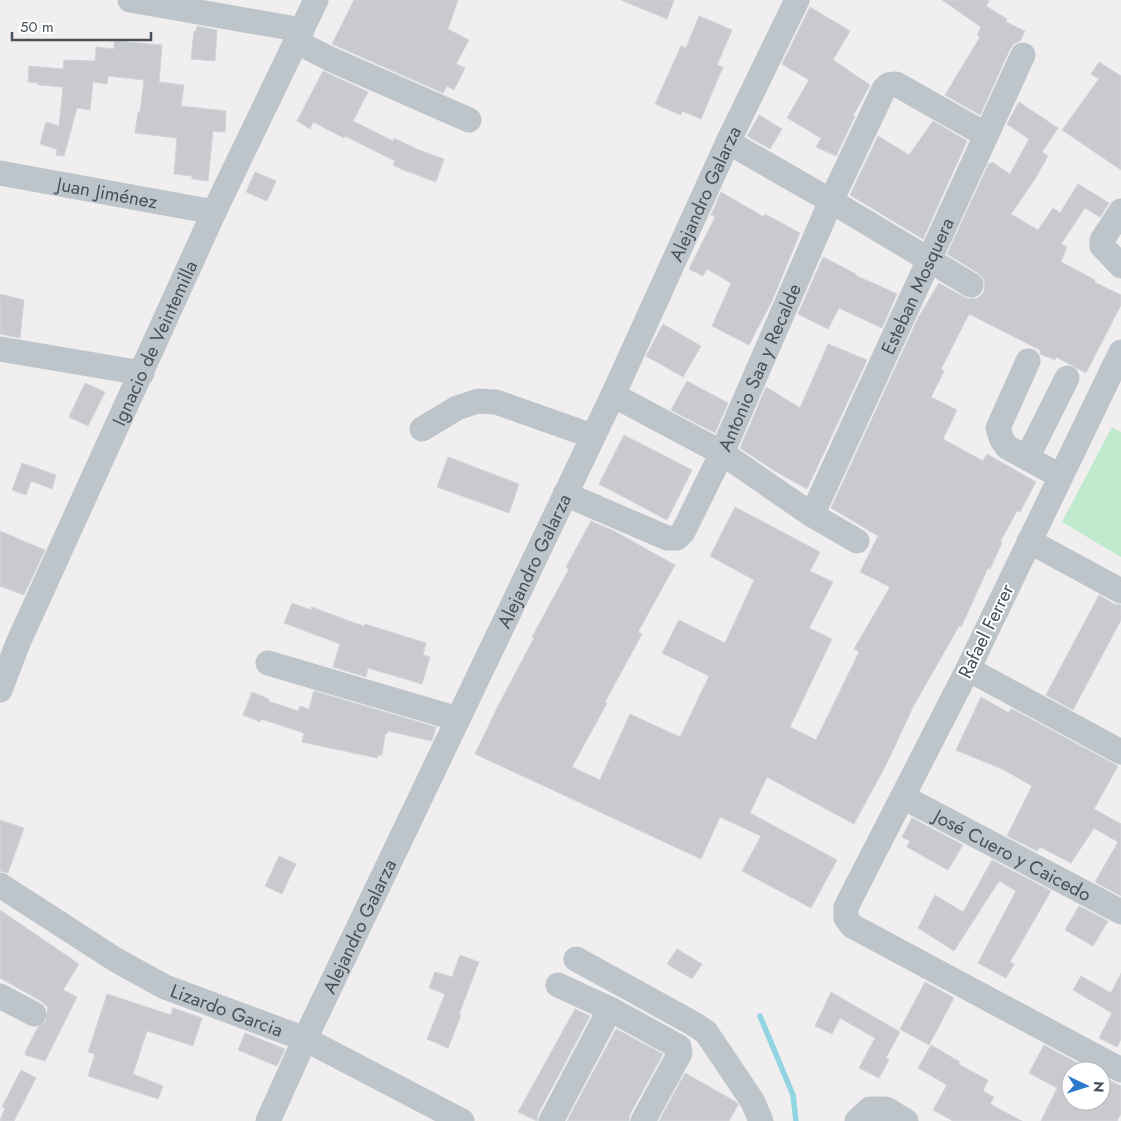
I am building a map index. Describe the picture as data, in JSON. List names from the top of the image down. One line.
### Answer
{"streets":{"street":["Juan Jiménez","Alejandro Galarza","Esteban Mosquera","Ignacio de Veintemilla","Antonio Saa y Recalde","Rafael Ferrer","José Cuero y Caicedo","Lizardo Garcia"]},"crossings":[["Juan Jiménez","Ignacio de Veintemilla"],["Alejandro Galarza","Antonio Saa y Recalde"],["Alejandro Galarza","Lizardo Garcia"],["Esteban Mosquera","Antonio Saa y Recalde"],["Rafael Ferrer","José Cuero y Caicedo"]],"scale_bar":"50 m","north":"right"}
